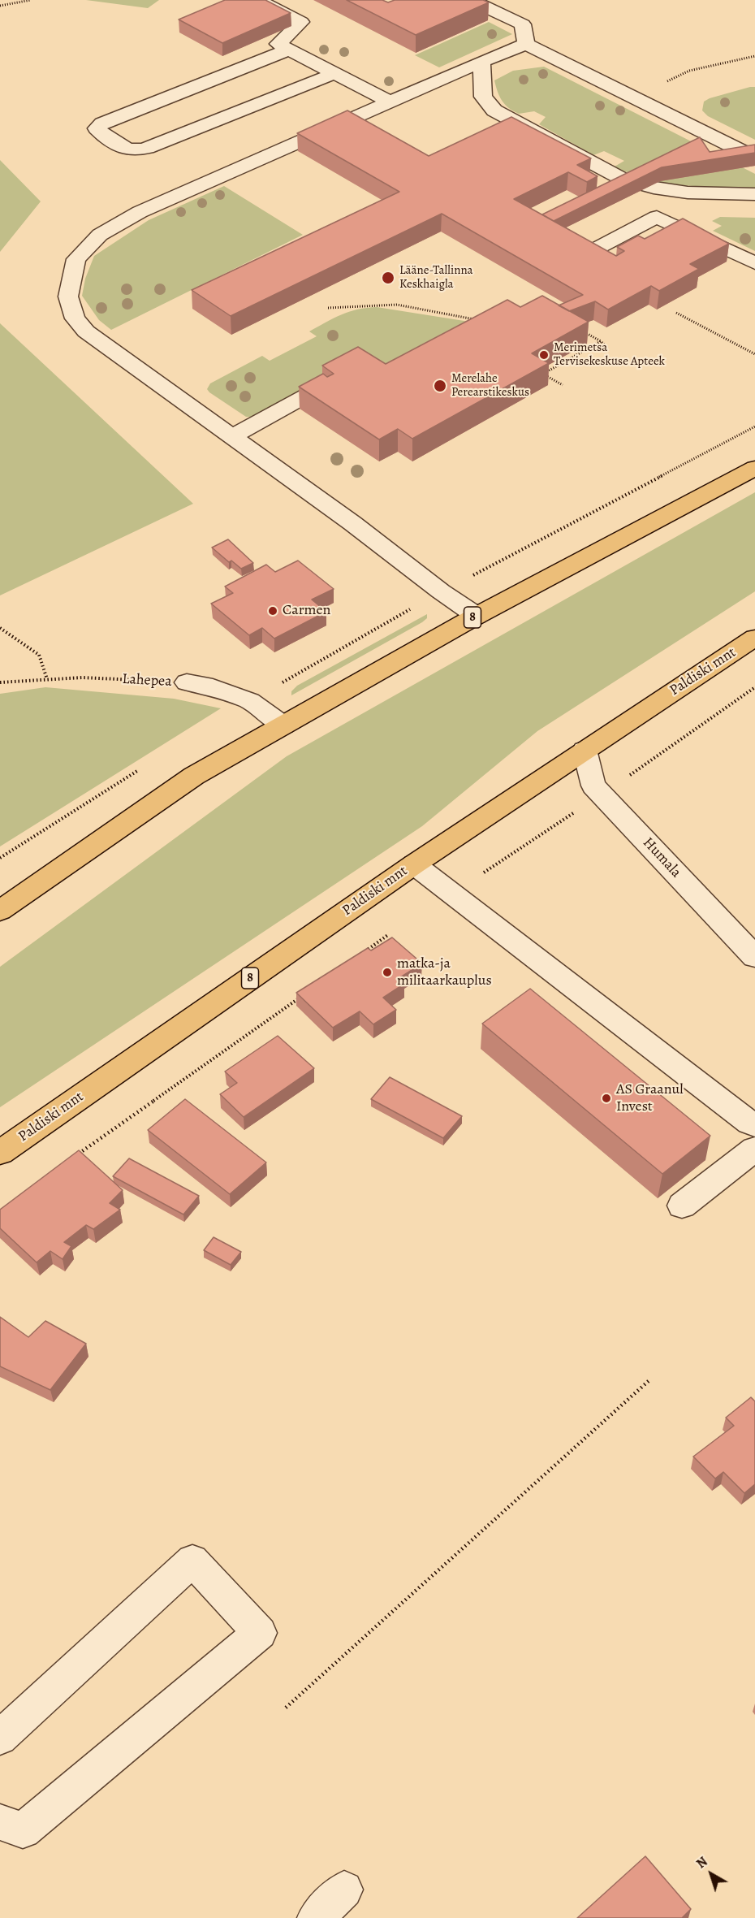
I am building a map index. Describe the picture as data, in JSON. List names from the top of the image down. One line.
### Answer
{"streets":{"main road":["8","Paldiski mnt"],"street":["Lahepea","Humala"]},"crossings":[["8","Lahepea"],["Paldiski mnt","Humala"]],"places":["Lääne-Tallinna Keskhaigla","Merimetsa Tervisekeskuse Apteek","Merelahe Perearstikeskus","Carmen","matka-ja militaarkauplus","AS Graanul Invest"],"north":"top left"}
